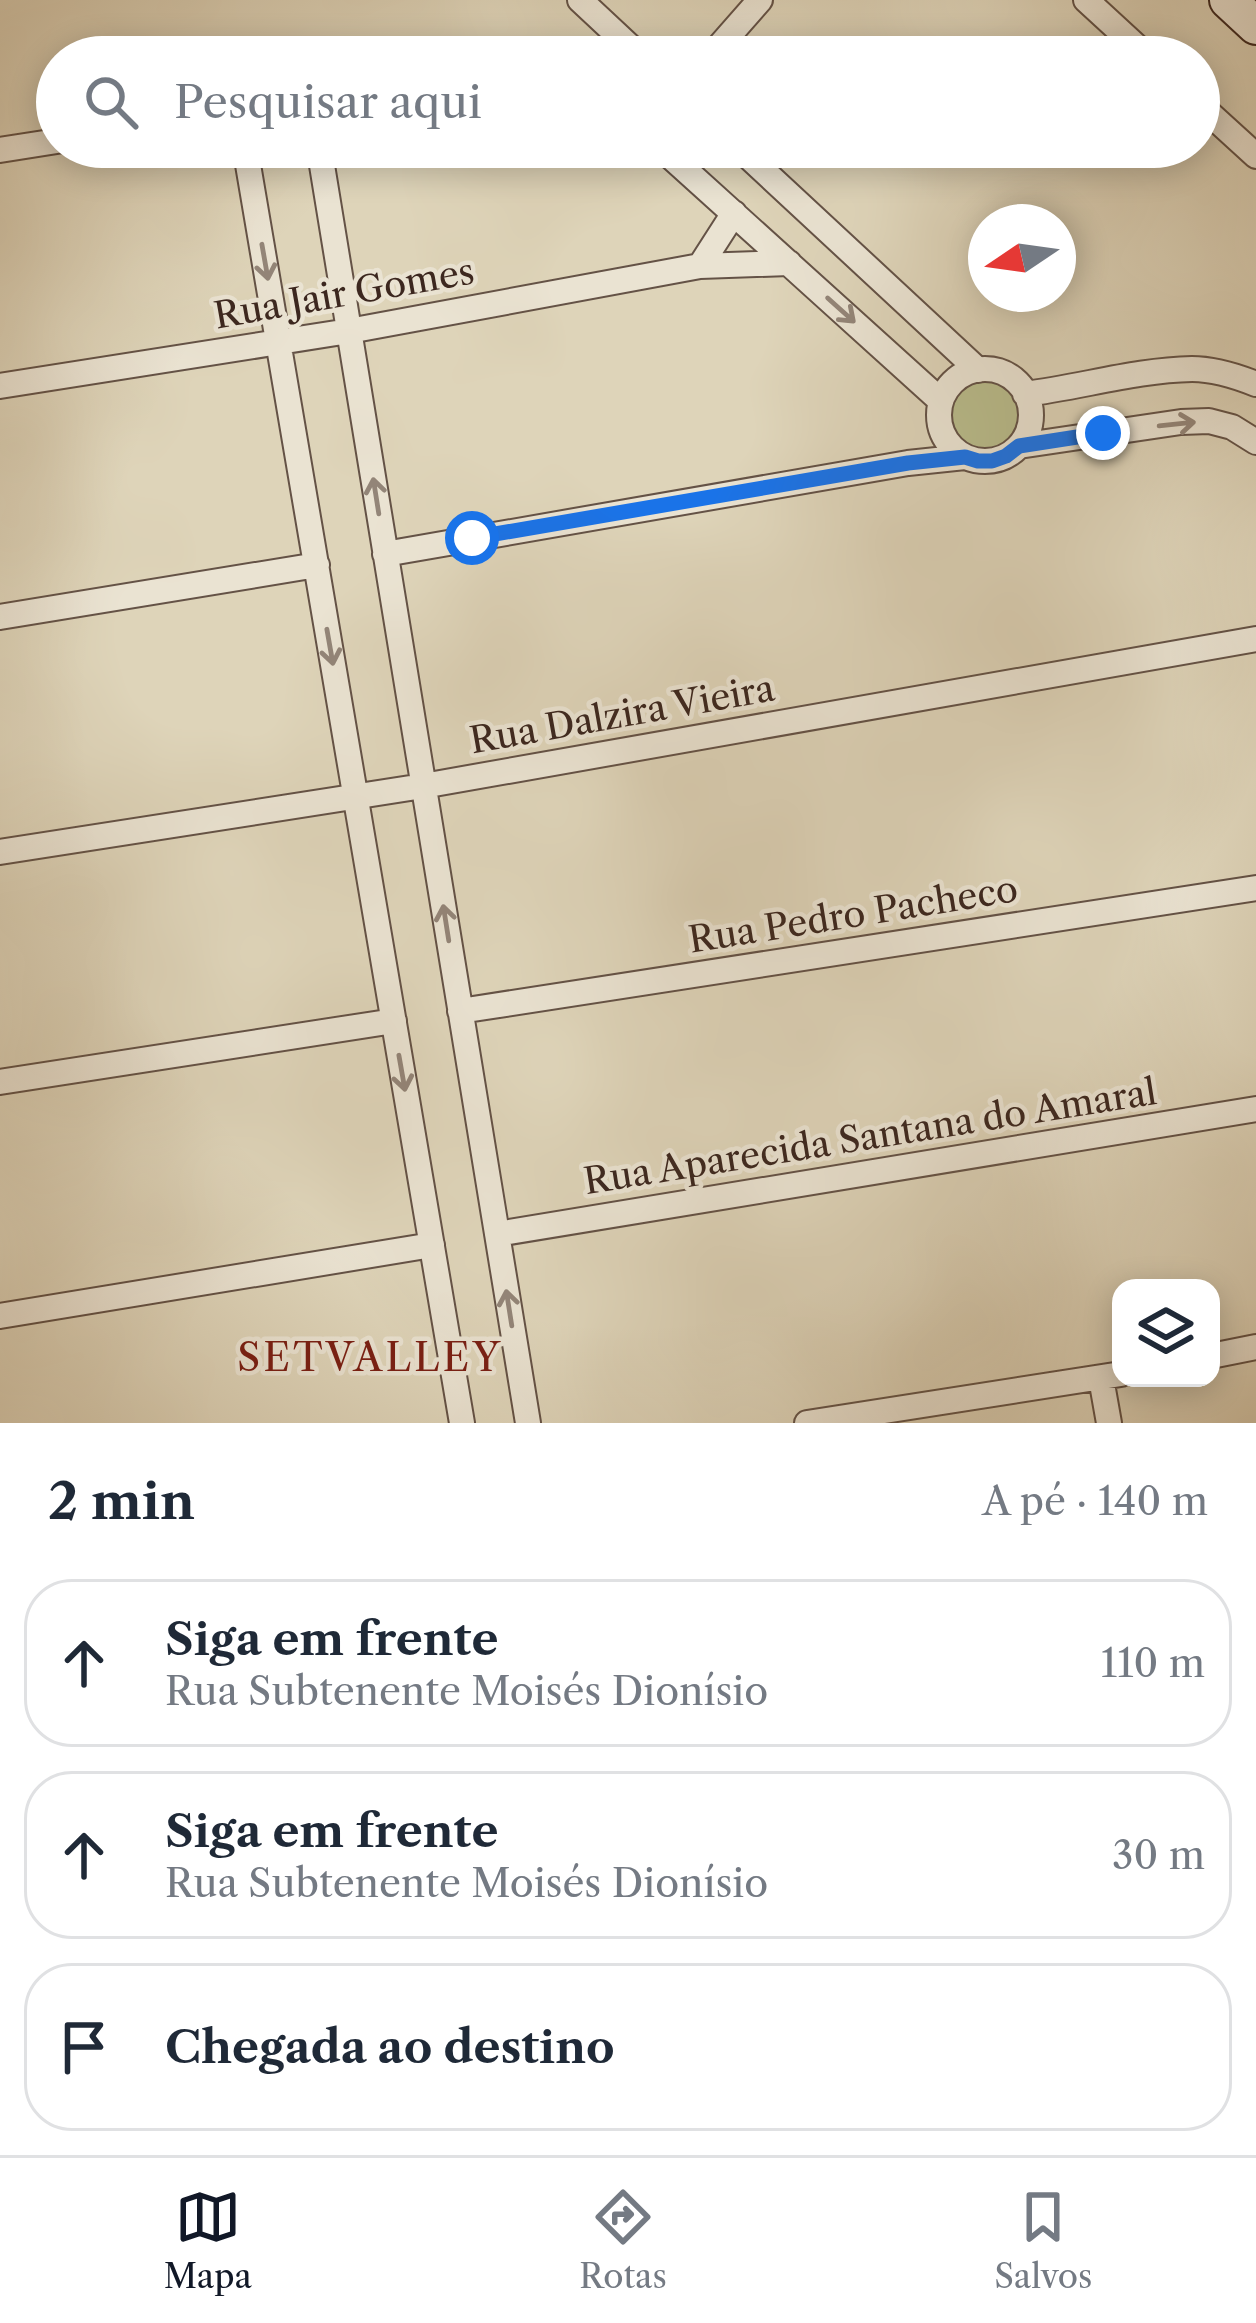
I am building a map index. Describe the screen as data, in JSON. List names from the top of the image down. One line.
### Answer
{"streets":{"street":["Rua Jair Gomes","Rua Dalzira Vieira","Rua Pedro Pacheco","Rua Aparecida Santana do Amaral"]},"districts":["SETVALLEY"],"north":"left","page":{"search":"Pesquisar aqui","heading":["2 min","A pé · 140 m"],"list":[["Siga em frente","Rua Subtenente Moisés Dionísio","110 m"],["Siga em frente","Rua Subtenente Moisés Dionísio","30 m"],"Chegada ao destino"],"nav":["Mapa","Rotas","Salvos"]}}
